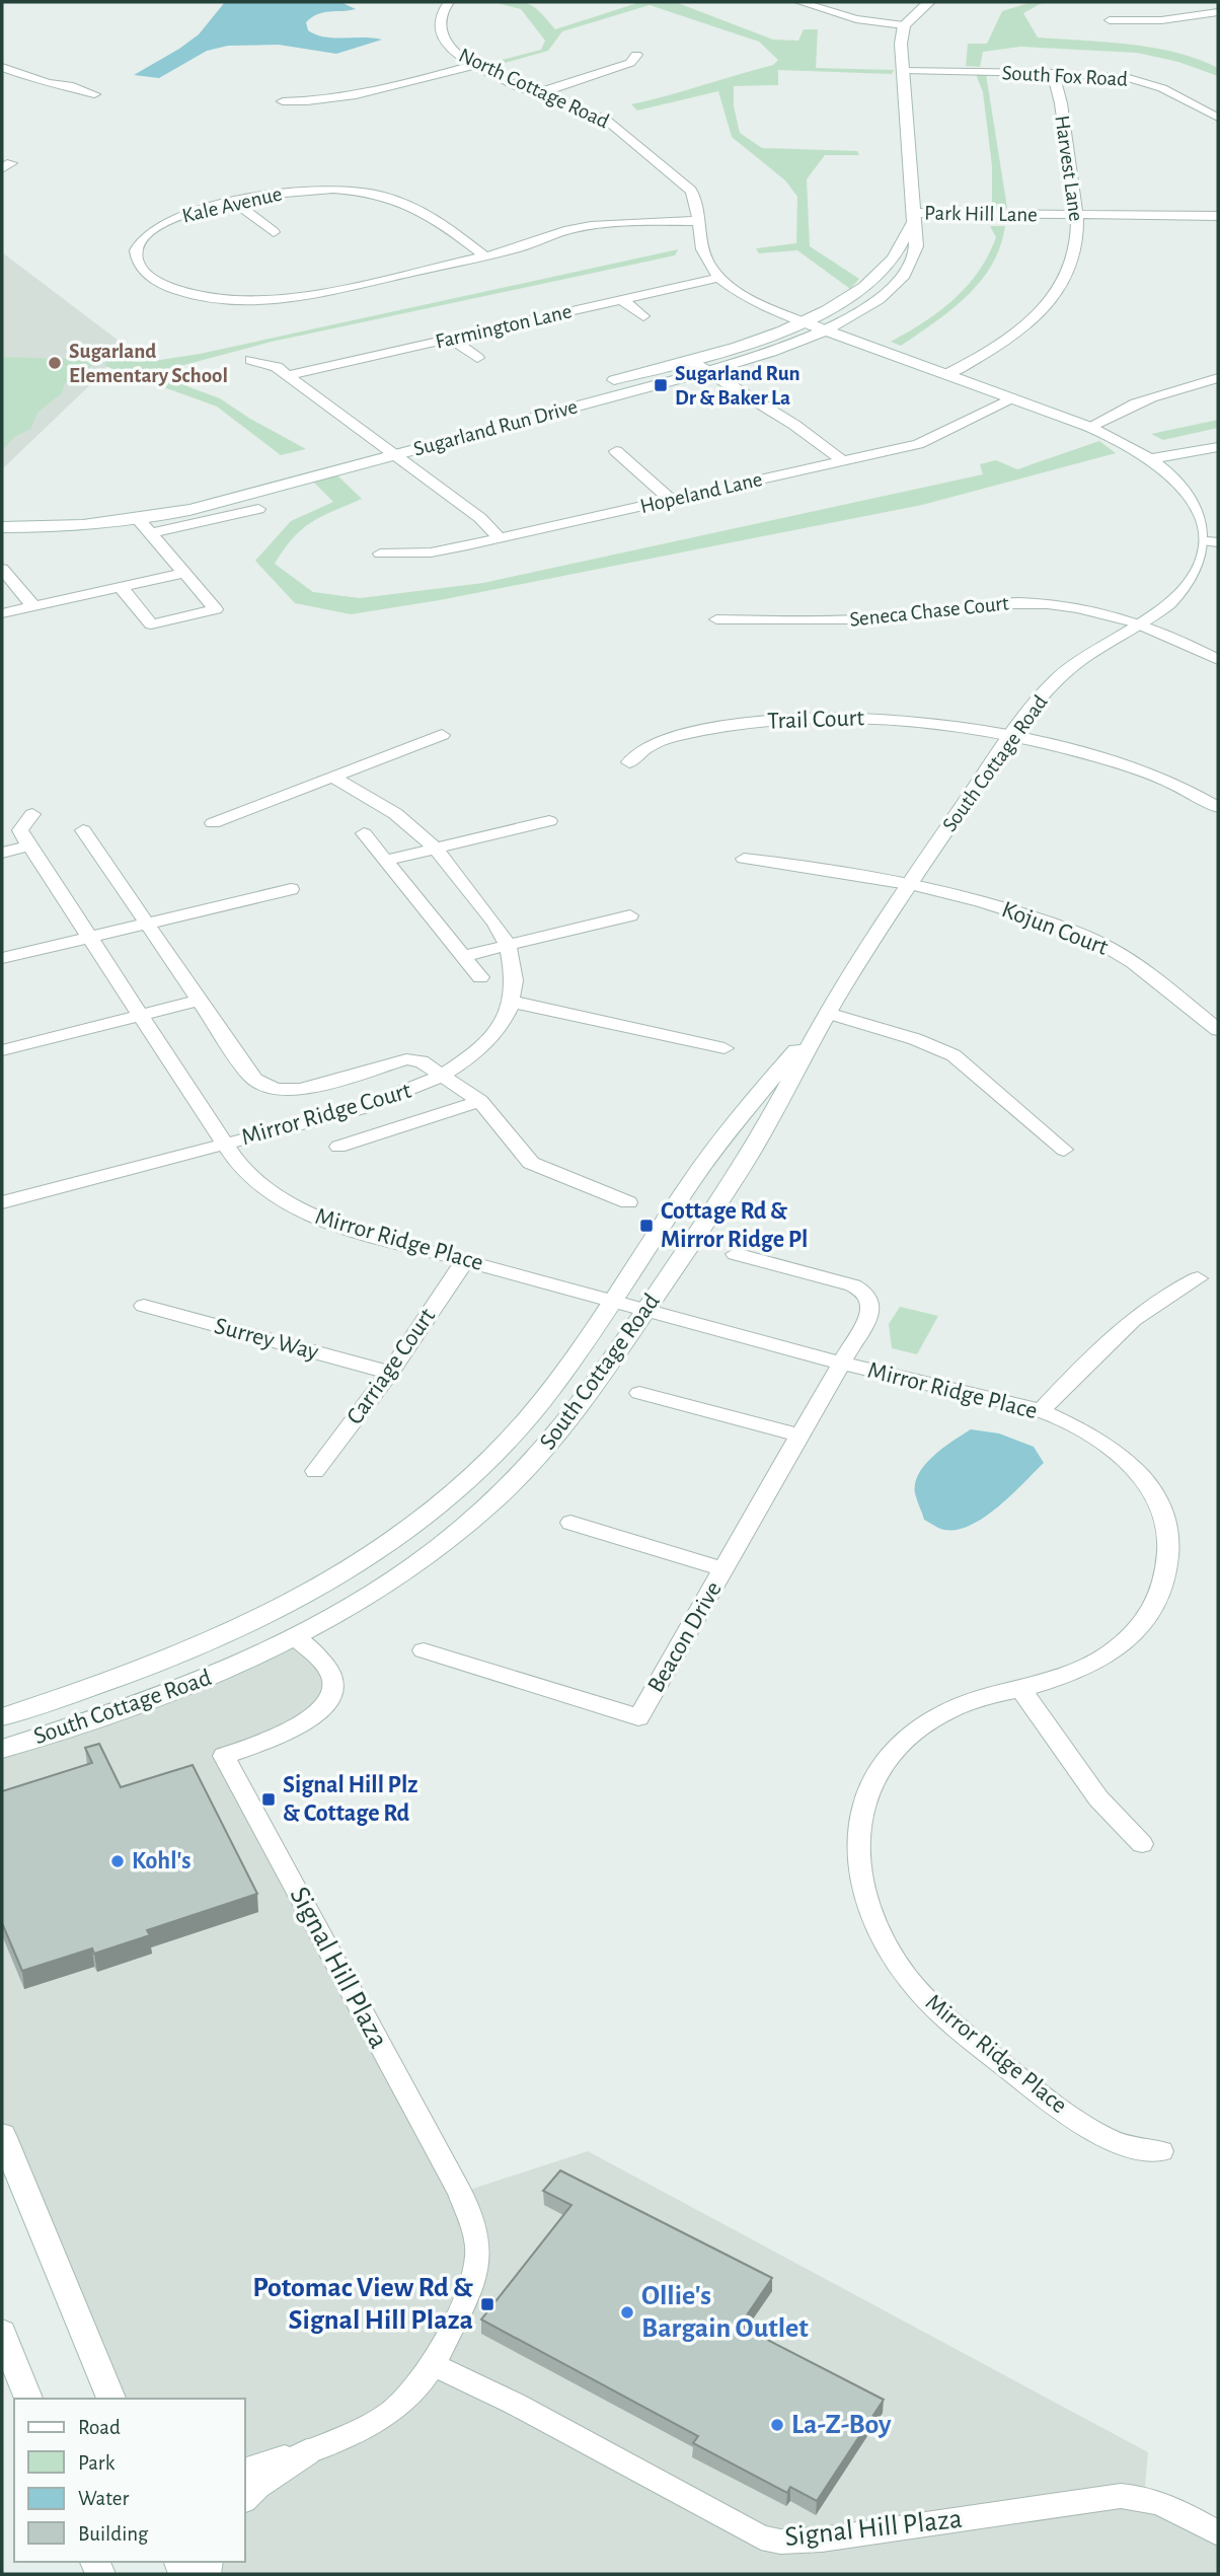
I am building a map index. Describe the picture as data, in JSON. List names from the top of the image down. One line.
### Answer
{"streets":{"street":["South Fox Road","North Cottage Road","Harvest Lane","Kale Avenue","Park Hill Lane","Farmington Lane","Sugarland Run Drive","Hopeland Lane","Seneca Chase Court","Trail Court","South Cottage Road","Kojun Court","Mirror Ridge Court","Mirror Ridge Place","Surrey Way","Carriage Court","Beacon Drive","Signal Hill Plaza"]},"crossings":[["South Fox Road","Harvest Lane"],["South Fox Road","Sugarland Run Drive"],["North Cottage Road","Kale Avenue"],["North Cottage Road","Farmington Lane"],["Harvest Lane","Park Hill Lane"],["Harvest Lane","South Cottage Road"],["Park Hill Lane","Sugarland Run Drive"],["Sugarland Run Drive","South Cottage Road"],["Hopeland Lane","South Cottage Road"],["Seneca Chase Court","South Cottage Road"],["Trail Court","South Cottage Road"],["South Cottage Road","Kojun Court"],["South Cottage Road","Mirror Ridge Place"],["South Cottage Road","Signal Hill Plaza"],["Mirror Ridge Court","Mirror Ridge Place"],["Mirror Ridge Place","Carriage Court"],["Mirror Ridge Place","Beacon Drive"],["Surrey Way","Carriage Court"]],"places":{"other":["Sugarland Elementary School","Kohl's","Ollie's Bargain Outlet","La-Z-Boy"],"transit":["Sugarland Run Dr & Baker La","Cottage Rd & Mirror Ridge Pl","Signal Hill Plz & Cottage Rd","Potomac View Rd & Signal Hill Plaza"]},"legend":["Road","Park","Water","Building"]}
